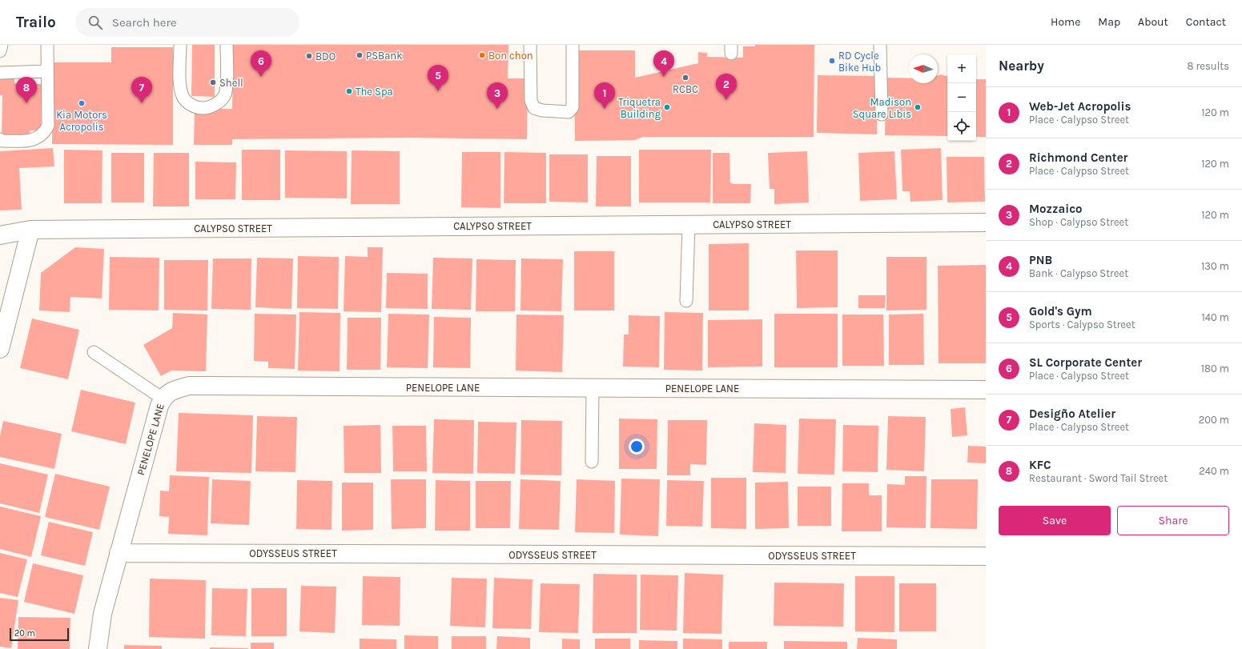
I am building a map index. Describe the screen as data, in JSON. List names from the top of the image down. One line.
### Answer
{"streets":{"street":["CALYPSO STREET","PENELOPE LANE","ODYSSEUS STREET"]},"crossings":[["PENELOPE LANE","ODYSSEUS STREET"]],"places":["PSBank","Bon chon","BDO","RD Cycle Bike Hub","RCBC","Shell","The Spa","Kia Motors Acropolis","Triquetra Building","Madison Square Libis"],"scale_bar":"20 m","north":"left","page":{"header":"Trailo","search":"Search here","nav":["Home","Map","About","Contact"],"heading":["Nearby","8 results"],"pins":["4","6","5","2","7","8","1","3"],"map_buttons":["+","−"],"list":[{"mark":"1","name":"Web-Jet Acropolis","note":"Place · Calypso Street","value":"120 m"},{"mark":"2","name":"Richmond Center","note":"Place · Calypso Street","value":"120 m"},{"mark":"3","name":"Mozzaico","note":"Shop · Calypso Street","value":"120 m"},{"mark":"4","name":"PNB","note":"Bank · Calypso Street","value":"130 m"},{"mark":"5","name":"Gold's Gym","note":"Sports · Calypso Street","value":"140 m"},{"mark":"6","name":"SL Corporate Center","note":"Place · Calypso Street","value":"180 m"},{"mark":"7","name":"Desigño Atelier","note":"Place · Calypso Street","value":"200 m"},{"mark":"8","name":"KFC","note":"Restaurant · Sword Tail Street","value":"240 m"}],"buttons":["Save","Share"],"scale":"20 m"}}
